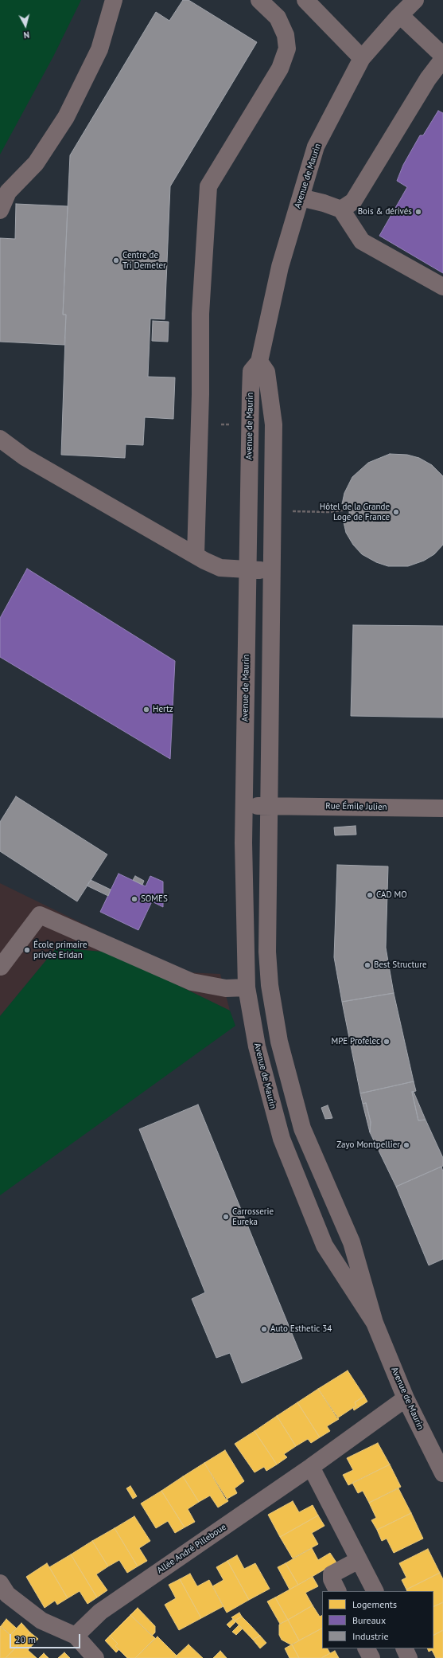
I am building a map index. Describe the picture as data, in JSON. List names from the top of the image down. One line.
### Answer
{"streets":{"street":["Avenue de Maurin","Rue Émile Julien","Allée André Pilleboue"]},"crossings":[["Avenue de Maurin","Rue Émile Julien"],["Avenue de Maurin","Allée André Pilleboue"]],"places":["Bois & dérivés","Centre de Tri Demeter","Hôtel de la Grande Loge de France","Hertz","CAD MO","SOMES","École primaire privée Eridan","Best Structure","MPE Profelec","Zayo Montpellier","Carrosserie Eureka","Auto Esthetic 34"],"legend":["Logements","Bureaux","Industrie"],"scale_bar":"20 m","north":"bottom"}
